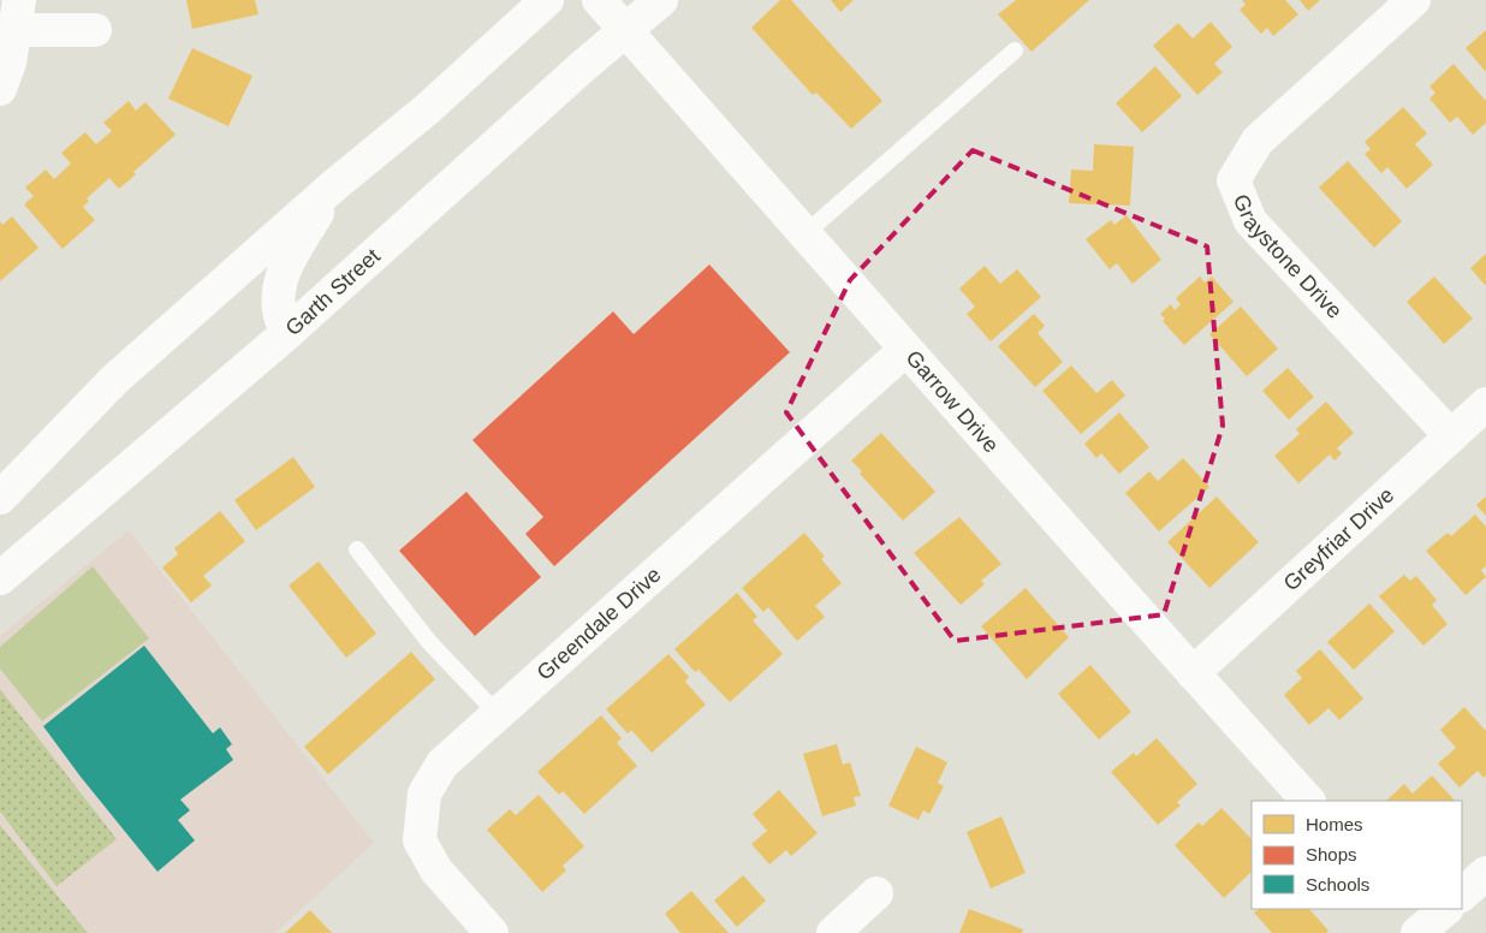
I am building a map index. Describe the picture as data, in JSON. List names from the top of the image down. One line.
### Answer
{"streets":{"street":["Graystone Drive","Garth Street","Garrow Drive","Greyfriar Drive","Greendale Drive"]},"crossings":[["Graystone Drive","Greyfriar Drive"],["Garth Street","Garrow Drive"],["Garrow Drive","Greyfriar Drive"],["Garrow Drive","Greendale Drive"]],"legend":["Homes","Shops","Schools"]}
